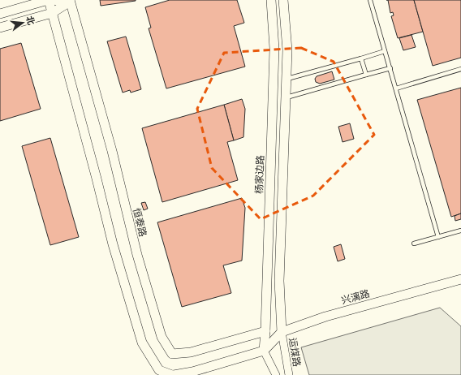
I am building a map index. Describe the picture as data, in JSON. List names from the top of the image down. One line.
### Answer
{"streets":{"street":["杨家边路","恒泰路","兴漓路","运煤路"]},"crossings":[["杨家边路","恒泰路"],["杨家边路","兴漓路"],["兴漓路","运煤路"]],"north":"right"}
